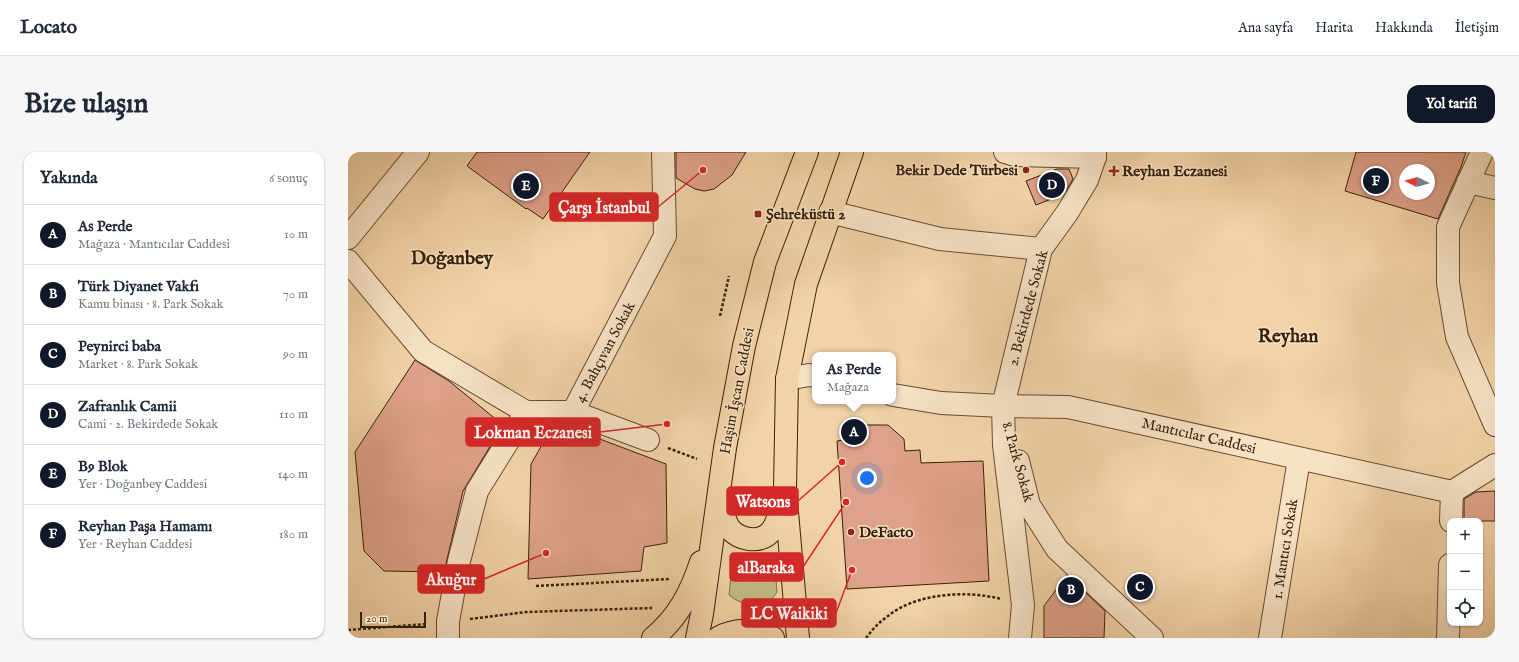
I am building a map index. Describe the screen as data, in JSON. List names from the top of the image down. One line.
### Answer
{"streets":{"main road":["Haşim İşcan Caddesi"],"street":["2. Bekirdede Sokak","4. Bahçıvan Sokak","Mantıcılar Caddesi","8. Park Sokak","1. Mantıcı Sokak"]},"crossings":[["2. Bekirdede Sokak","Mantıcılar Caddesi"],["2. Bekirdede Sokak","8. Park Sokak"],["Mantıcılar Caddesi","8. Park Sokak"],["Mantıcılar Caddesi","1. Mantıcı Sokak"]],"districts":["Doğanbey","Reyhan"],"places":{"other":["Çarşı İstanbul","Bekir Dede Türbesi","Lokman Eczanesi","Watsons","alBaraka","DeFacto","Akuğur","LC Waikiki"],"health":["Reyhan Eczanesi"],"transit":["Şehreküstü 2"]},"scale_bar":"20 m","north":"left","page":{"header":"Locato","nav":["Ana sayfa","Harita","Hakkında","İletişim"],"buttons":"Yol tarifi","title":"Bize ulaşın","heading":["Yakında","6 sonuç"],"pins":["F","D","E","A","C","B"],"list":[{"mark":"A","name":"As Perde","note":"Mağaza · Mantıcılar Caddesi","value":"10 m"},{"mark":"B","name":"Türk Diyanet Vakfı","note":"Kamu binası · 8. Park Sokak","value":"70 m"},{"mark":"C","name":"Peynirci baba","note":"Market · 8. Park Sokak","value":"90 m"},{"mark":"D","name":"Zafranlık Camii","note":"Cami · 2. Bekirdede Sokak","value":"110 m"},{"mark":"E","name":"B9 Blok","note":"Yer · Doğanbey Caddesi","value":"140 m"},{"mark":"F","name":"Reyhan Paşa Hamamı","note":"Yer · Reyhan Caddesi","value":"180 m"}],"popup":["As Perde","Mağaza"],"map_buttons":["+","−"],"scale":"20 m"}}
